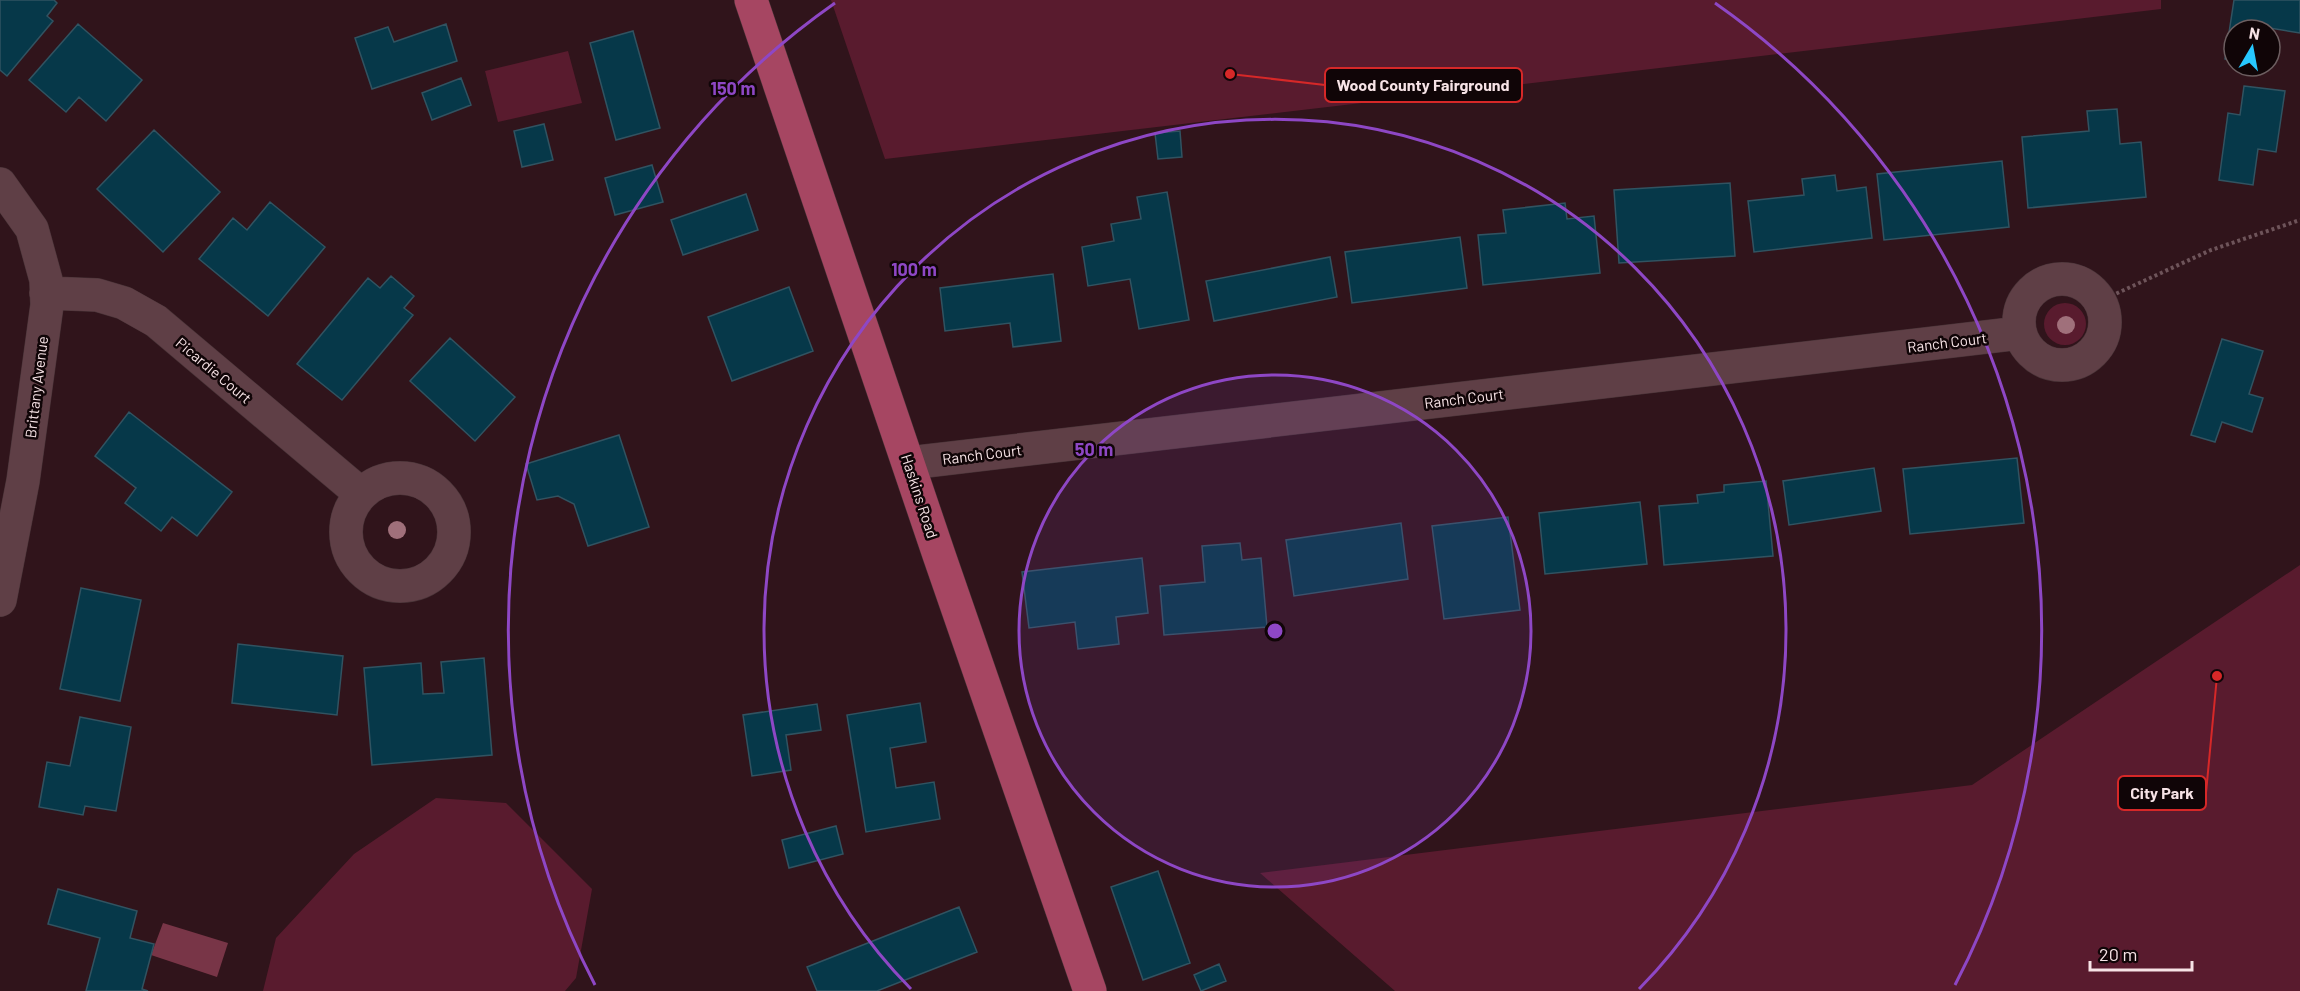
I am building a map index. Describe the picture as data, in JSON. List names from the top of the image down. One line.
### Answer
{"streets":{"main road":["Haskins Road"],"street":["Ranch Court","Picardie Court","Brittany Avenue"]},"crossings":[["Ranch Court","Haskins Road"],["Picardie Court","Brittany Avenue"]],"places":["Wood County Fairground","City Park"],"scale_bar":"20 m","north":"top","rings":["150 m","100 m","50 m"]}
